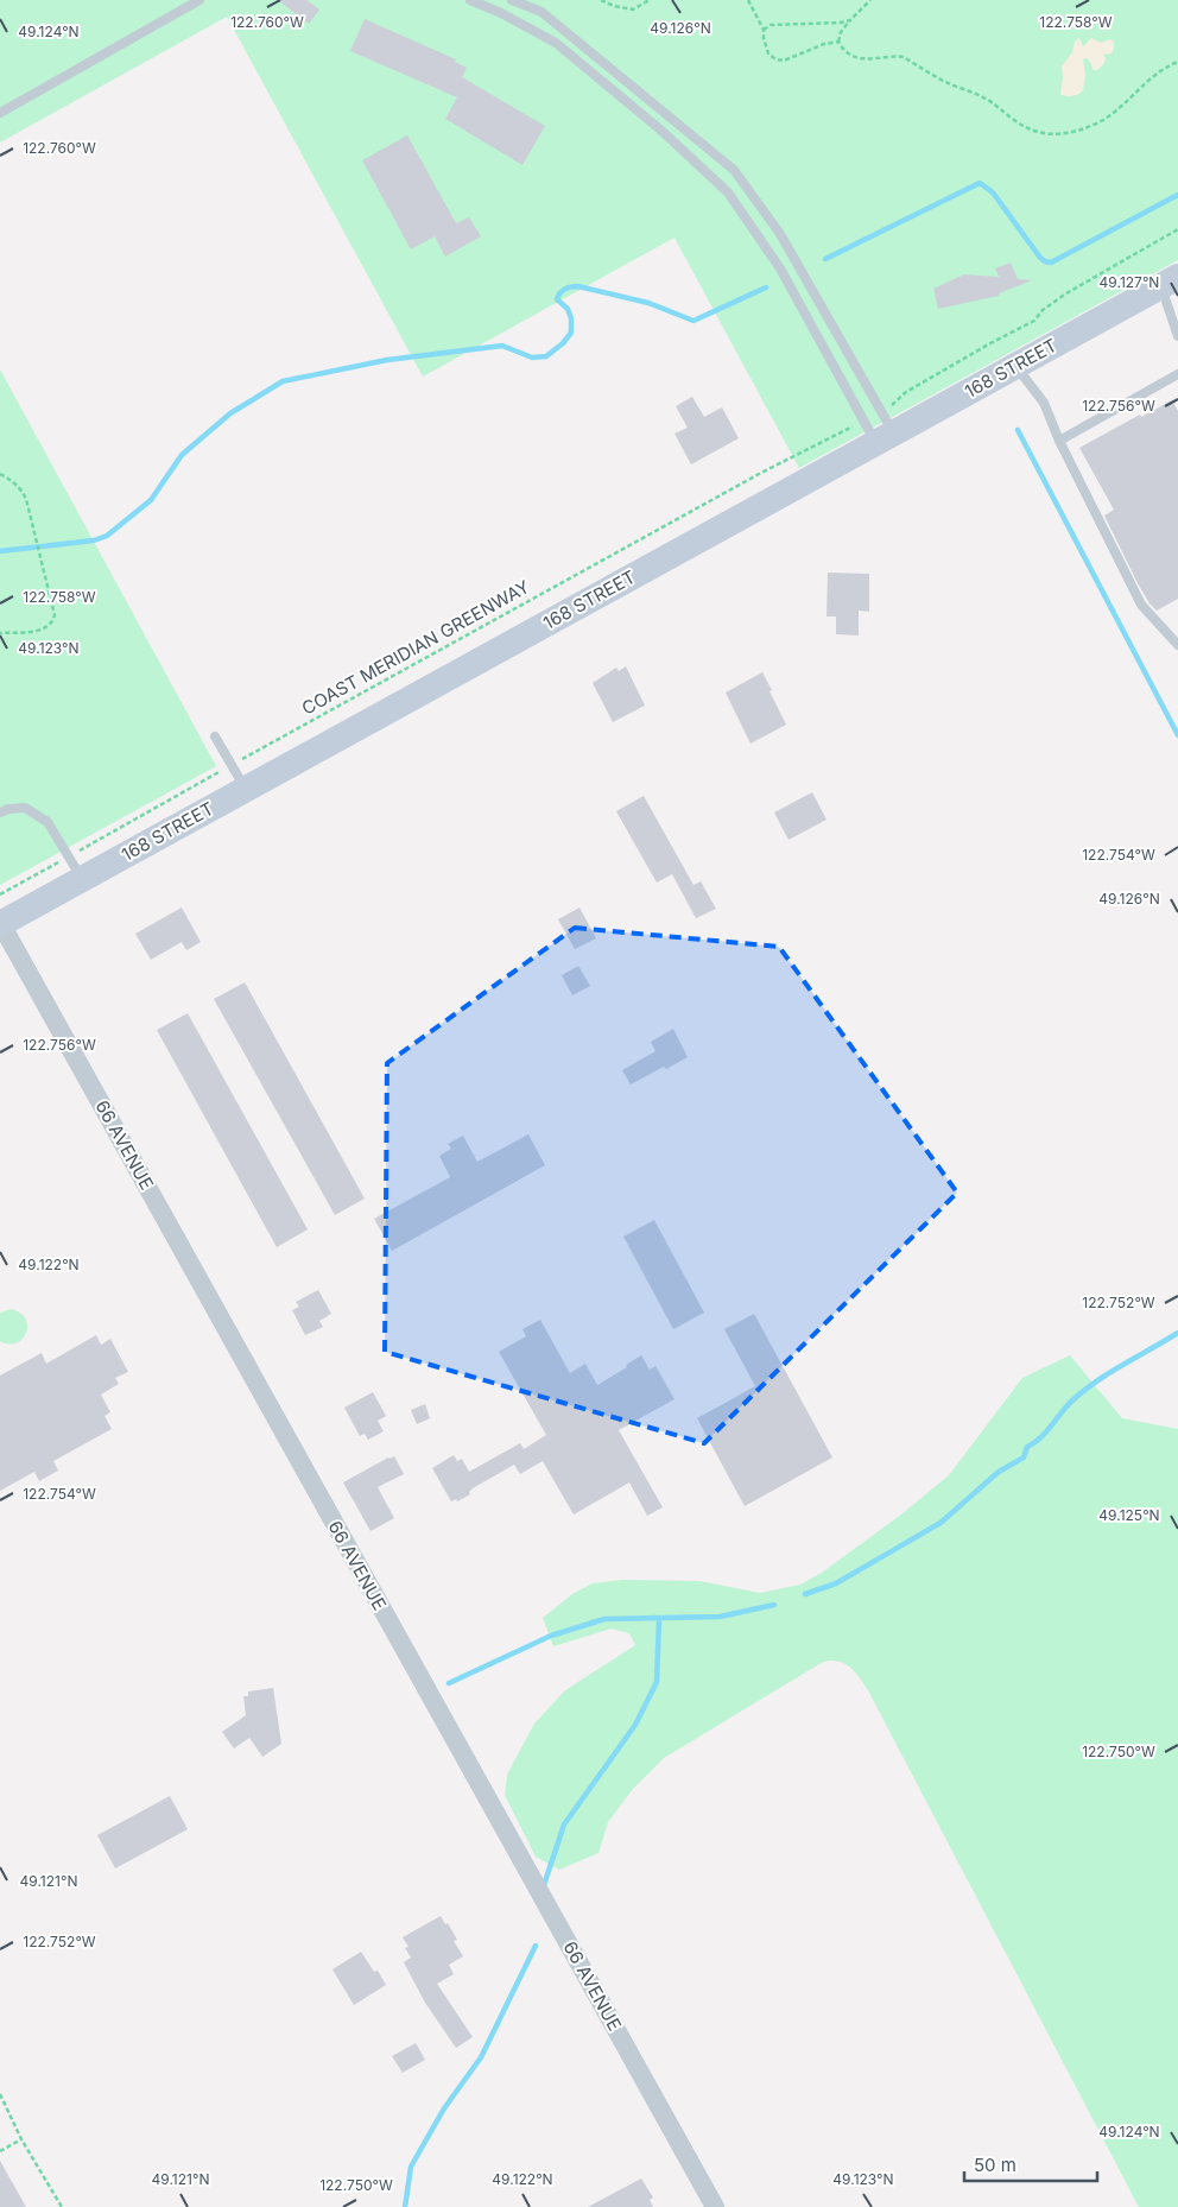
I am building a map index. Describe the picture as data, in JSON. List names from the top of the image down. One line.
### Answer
{"streets":{"main road":["168 STREET"],"street":["66 AVENUE"],"path":["COAST MERIDIAN GREENWAY"]},"crossings":[["168 STREET","66 AVENUE"]],"scale_bar":"50 m","coordinates":["122.760°W","122.758°W","49.126°N","49.124°N","49.127°N","122.756°W","49.123°N","122.754°W","49.122°N","122.752°W","49.125°N","122.750°W","49.121°N"]}
